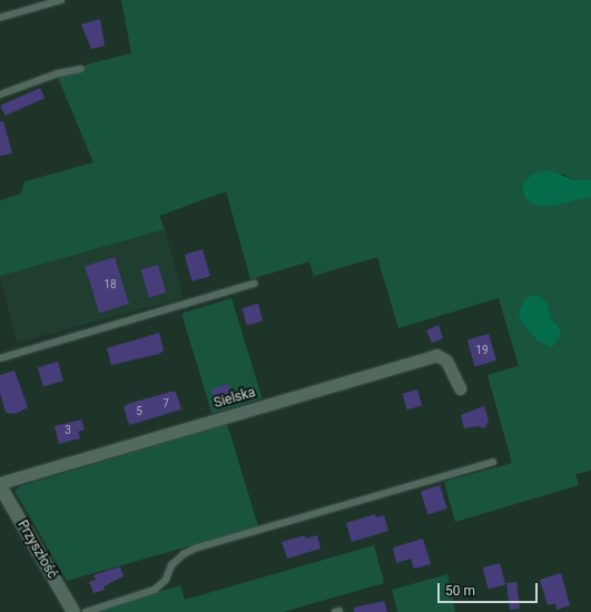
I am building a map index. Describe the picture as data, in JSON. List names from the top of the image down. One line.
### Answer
{"streets":{"street":["Sielska","Przyszłość"]},"house_numbers":["18","19","7","5","3"],"scale_bar":"50 m"}
